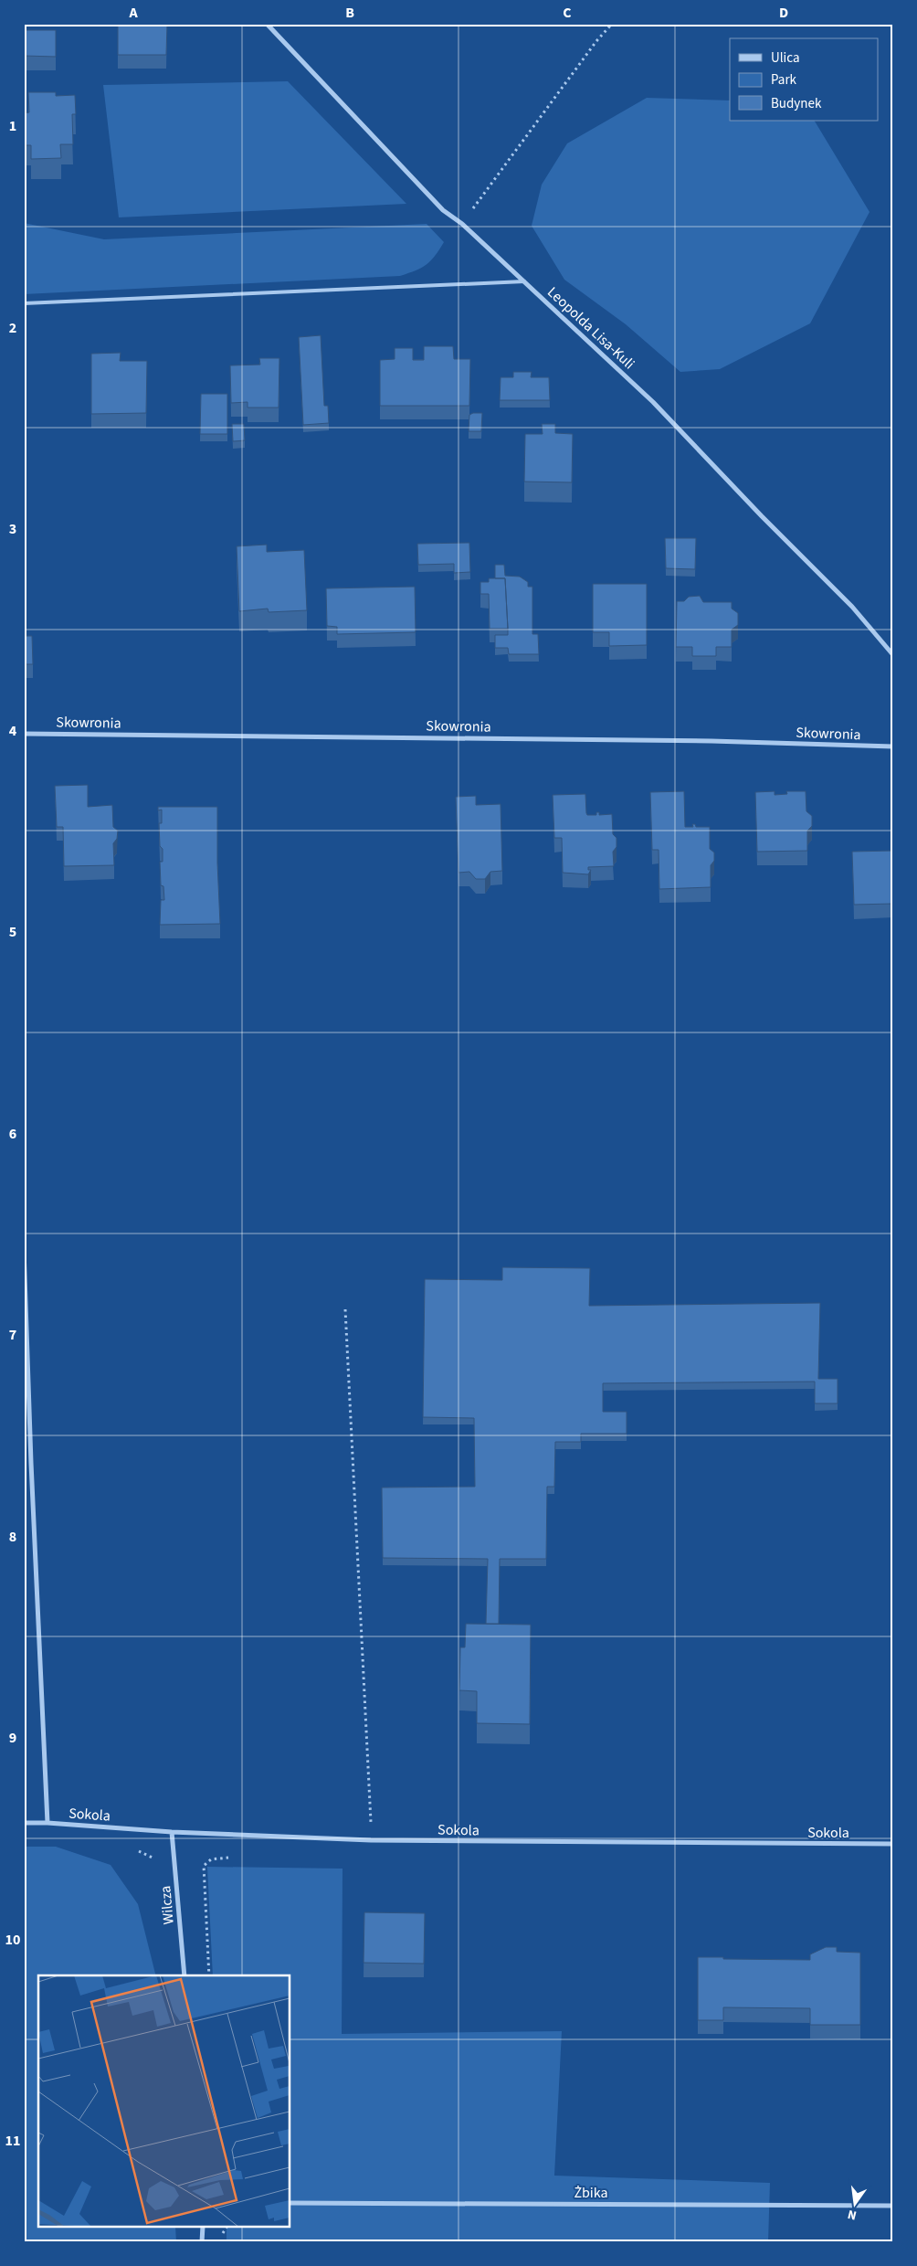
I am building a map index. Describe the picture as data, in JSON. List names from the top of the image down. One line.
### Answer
{"streets":{"street":["Leopolda Lisa-Kuli","Skowronia","Sokola","Wilcza","Żbika"]},"crossings":[["Sokola","Wilcza"]],"legend":["Ulica","Park","Budynek"],"north":"bottom","grid":{"columns":["A","B","C","D"],"rows":["1","2","3","4","5","6","7","8","9","10","11"]}}
